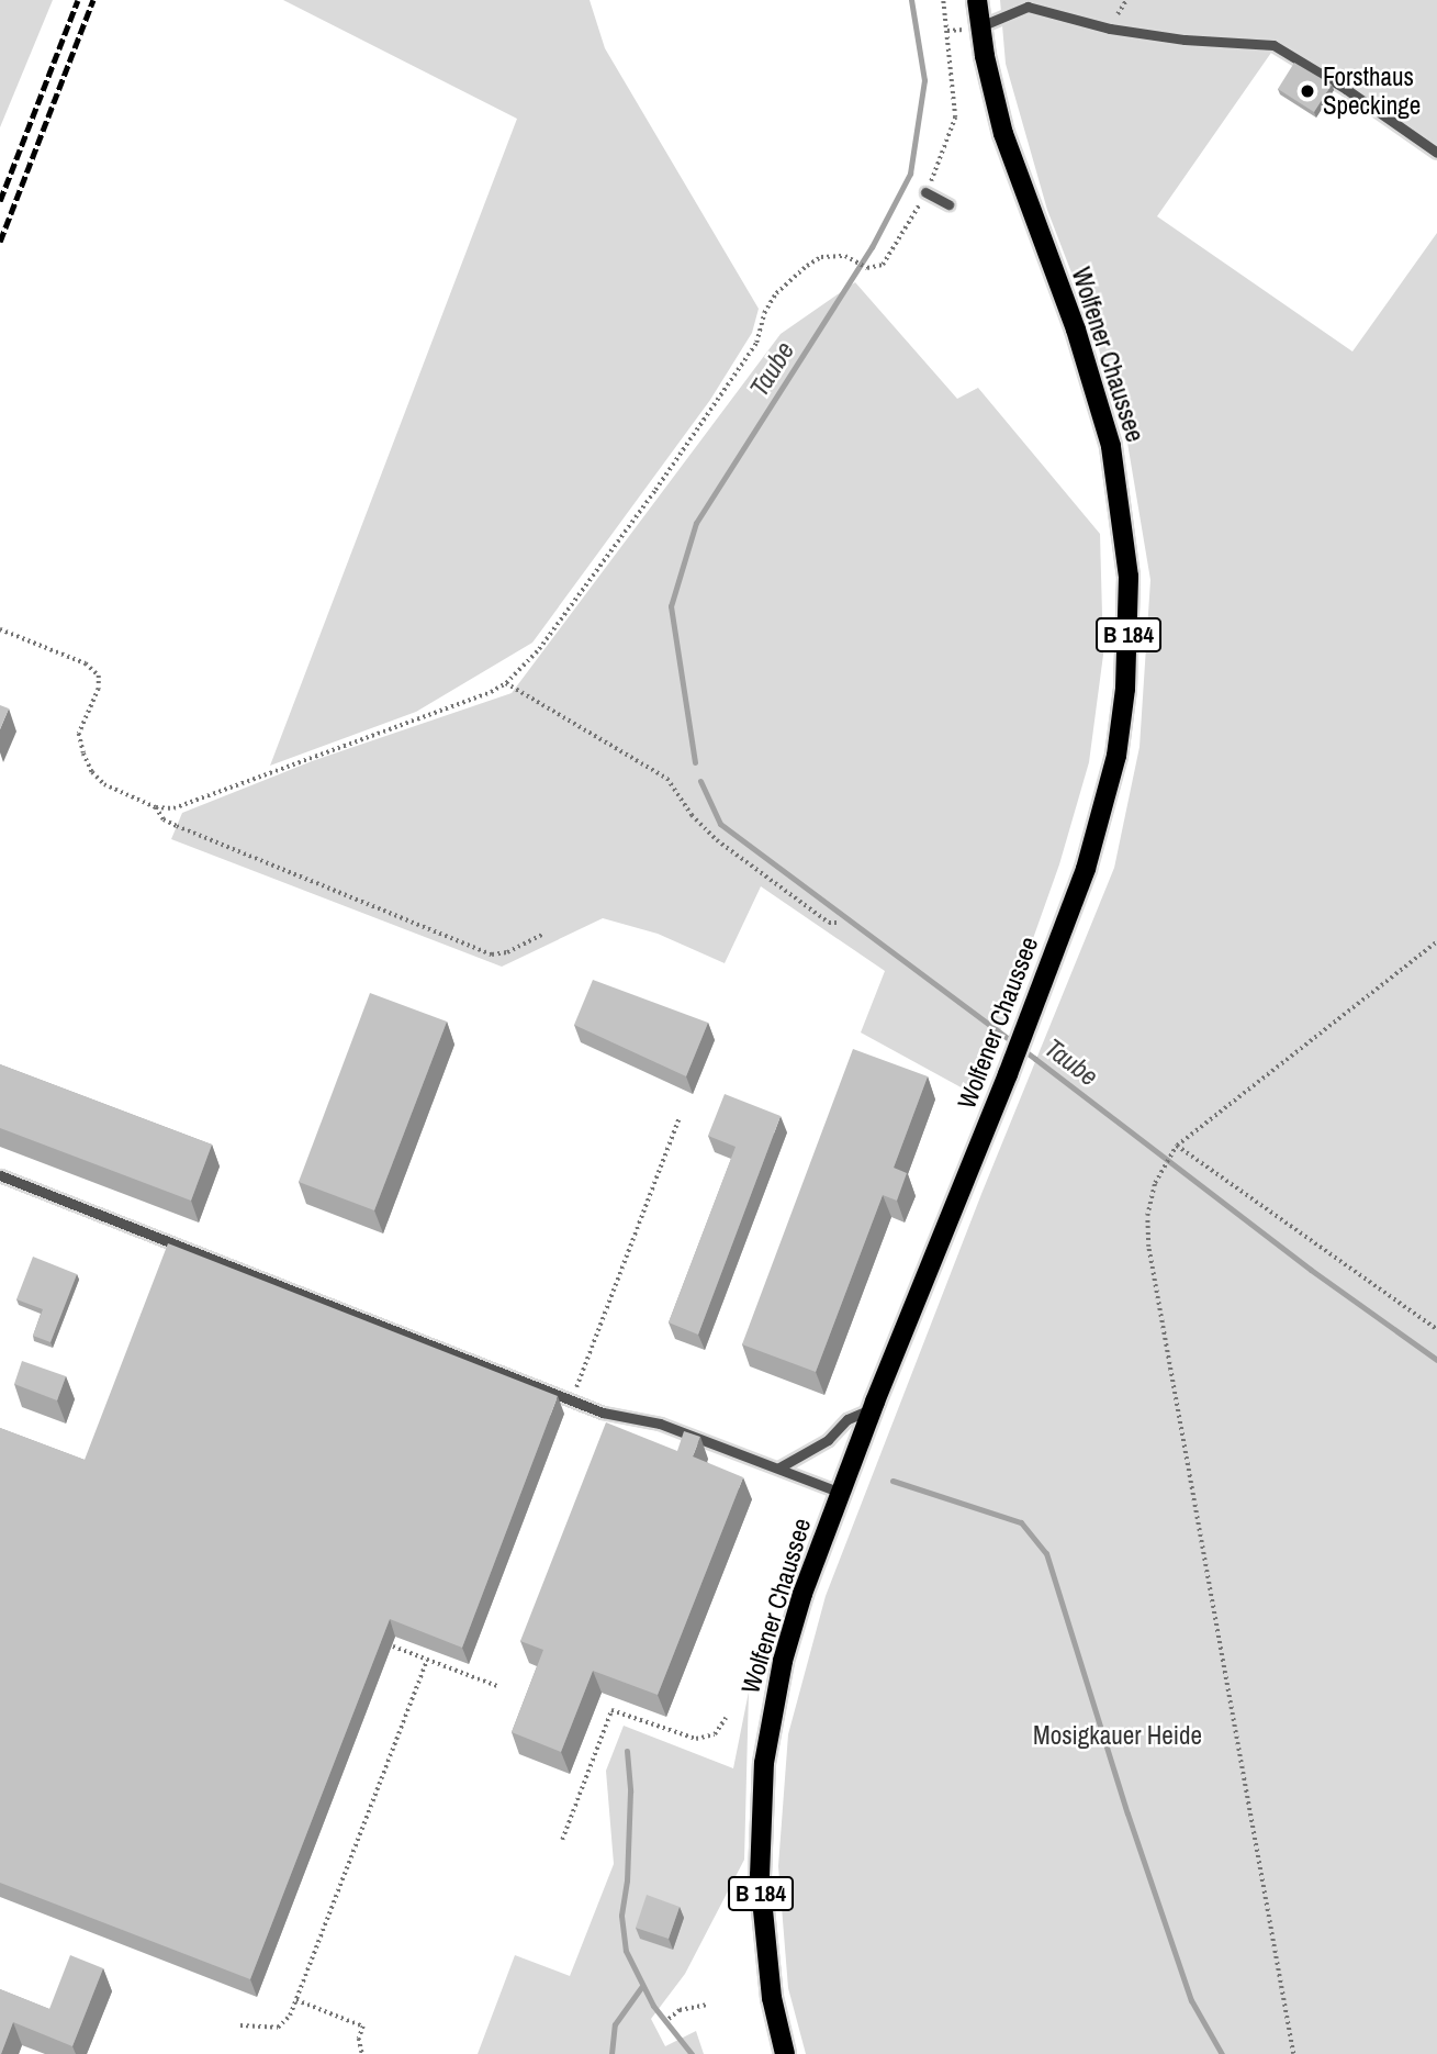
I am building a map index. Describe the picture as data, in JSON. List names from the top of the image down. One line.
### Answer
{"streets":{"main road":["Wolfener Chaussee","B 184"]},"water":["Taube"],"parks":["Mosigkauer Heide"],"places":["Forsthaus Speckinge"]}
